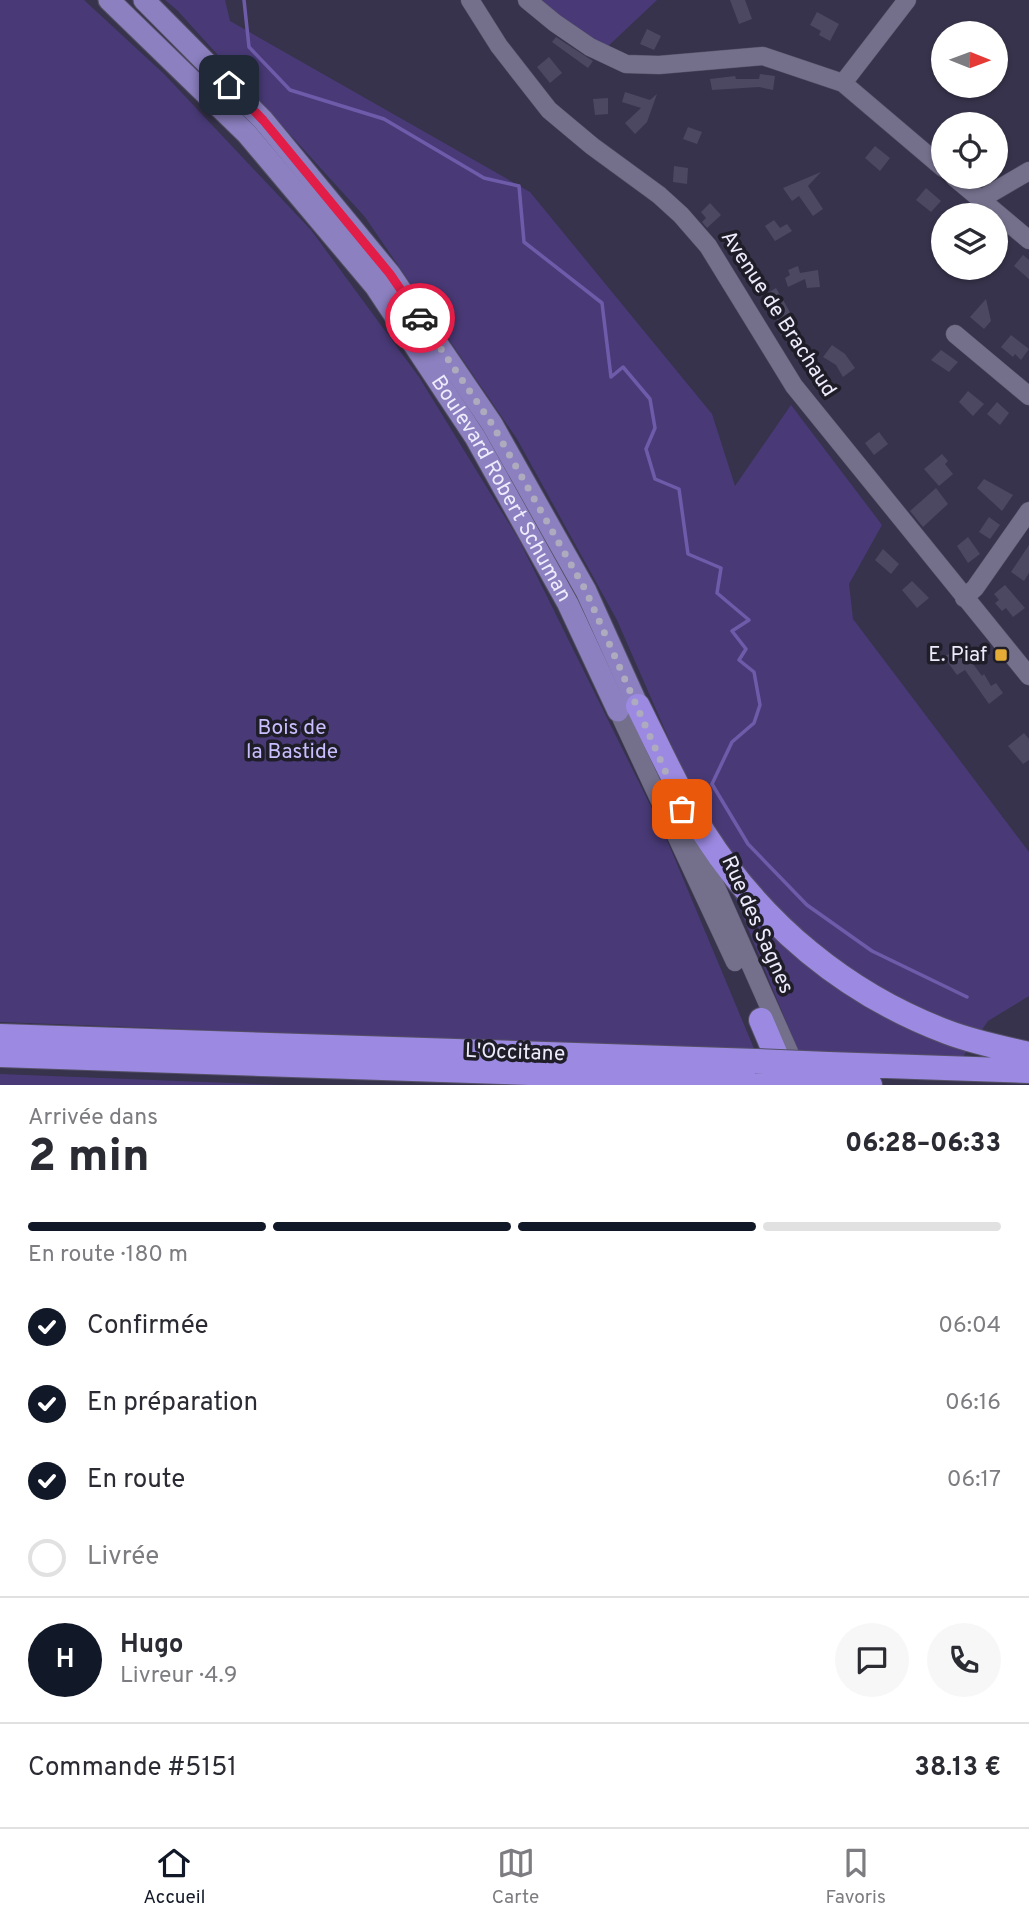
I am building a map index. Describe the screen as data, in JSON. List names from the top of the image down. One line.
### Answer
{"streets":{"highway":["L'Occitane"],"main road":["Boulevard Robert Schuman"],"street":["Avenue de Brachaud","Rue des Sagnes"]},"crossings":[["Boulevard Robert Schuman","Rue des Sagnes"]],"parks":["Bois de la Bastide"],"places":{"transit":["E. Piaf"]},"north":"right","page":{"heading":["2 min","Arrivée dans","06:28–06:33"],"panel":["Hugo","Livreur · 4.9","Commande #5151","38.13 €"],"bar":"En route · 180 m","list":[["Confirmée","06:04"],["En préparation","06:16"],["En route","06:17"],"Livrée"],"round":"H","tabs":["Accueil","Carte","Favoris"]}}
